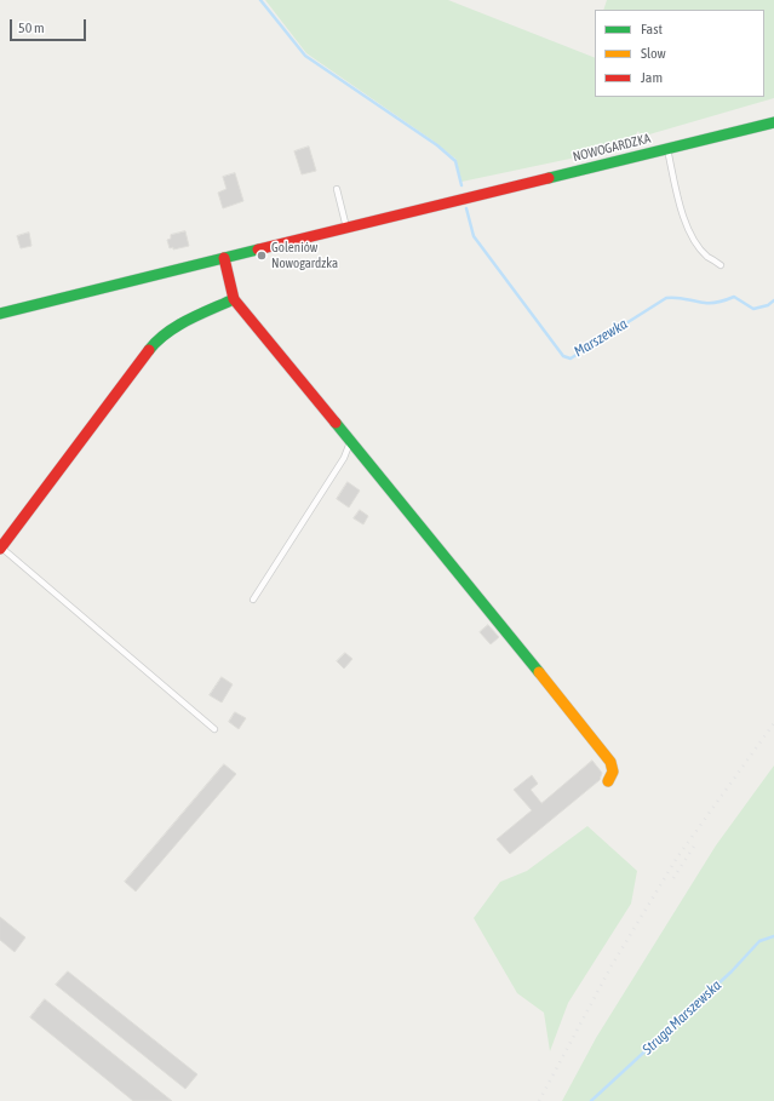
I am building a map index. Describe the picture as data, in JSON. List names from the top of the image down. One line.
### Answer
{"streets":{"street":["NOWOGARDZKA"]},"water":["Marszewka","Struga Marszewska"],"places":["Goleniów Nowogardzka"],"legend":["Fast","Slow","Jam"],"scale_bar":"50 m"}
